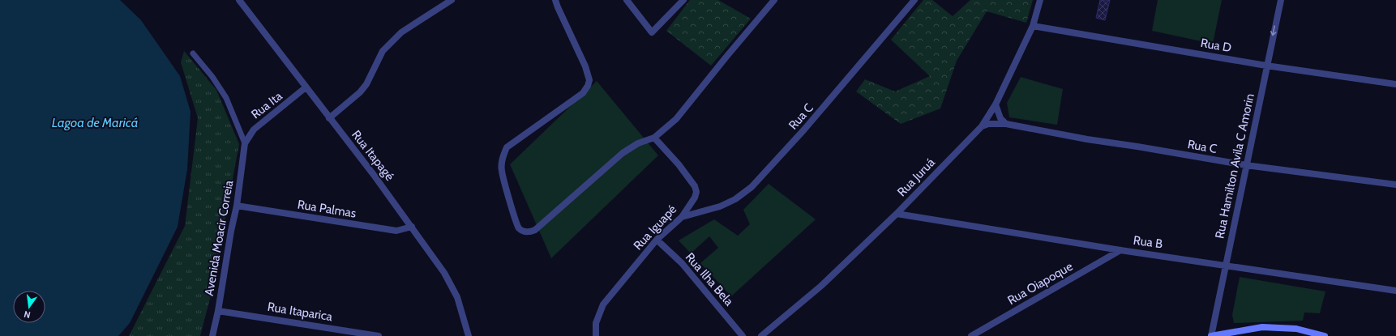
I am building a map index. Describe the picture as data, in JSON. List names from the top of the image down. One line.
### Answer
{"streets":{"street":["Rua D","Rua Ita","Rua C","Rua Itapagé","Rua Hamilton Avila C Amorin","Rua Juruá","Rua Palmas","Rua Iguapé","Avenida Moacir Correia","Rua B","Rua Ilha Bela","Rua Oiapoque","Rua Itaparica"]},"crossings":[["Rua D","Rua Hamilton Avila C Amorin"],["Rua D","Rua Juruá"],["Rua Ita","Rua Itapagé"],["Rua Ita","Avenida Moacir Correia"],["Rua C","Rua Hamilton Avila C Amorin"],["Rua C","Rua Juruá"],["Rua C","Rua Iguapé"],["Rua Itapagé","Rua Palmas"],["Rua Hamilton Avila C Amorin","Rua B"],["Rua Juruá","Rua B"],["Rua Palmas","Avenida Moacir Correia"],["Rua Iguapé","Rua Ilha Bela"],["Avenida Moacir Correia","Rua Itaparica"],["Rua B","Rua Oiapoque"]],"water":["Lagoa de Maricá"],"north":"bottom"}
